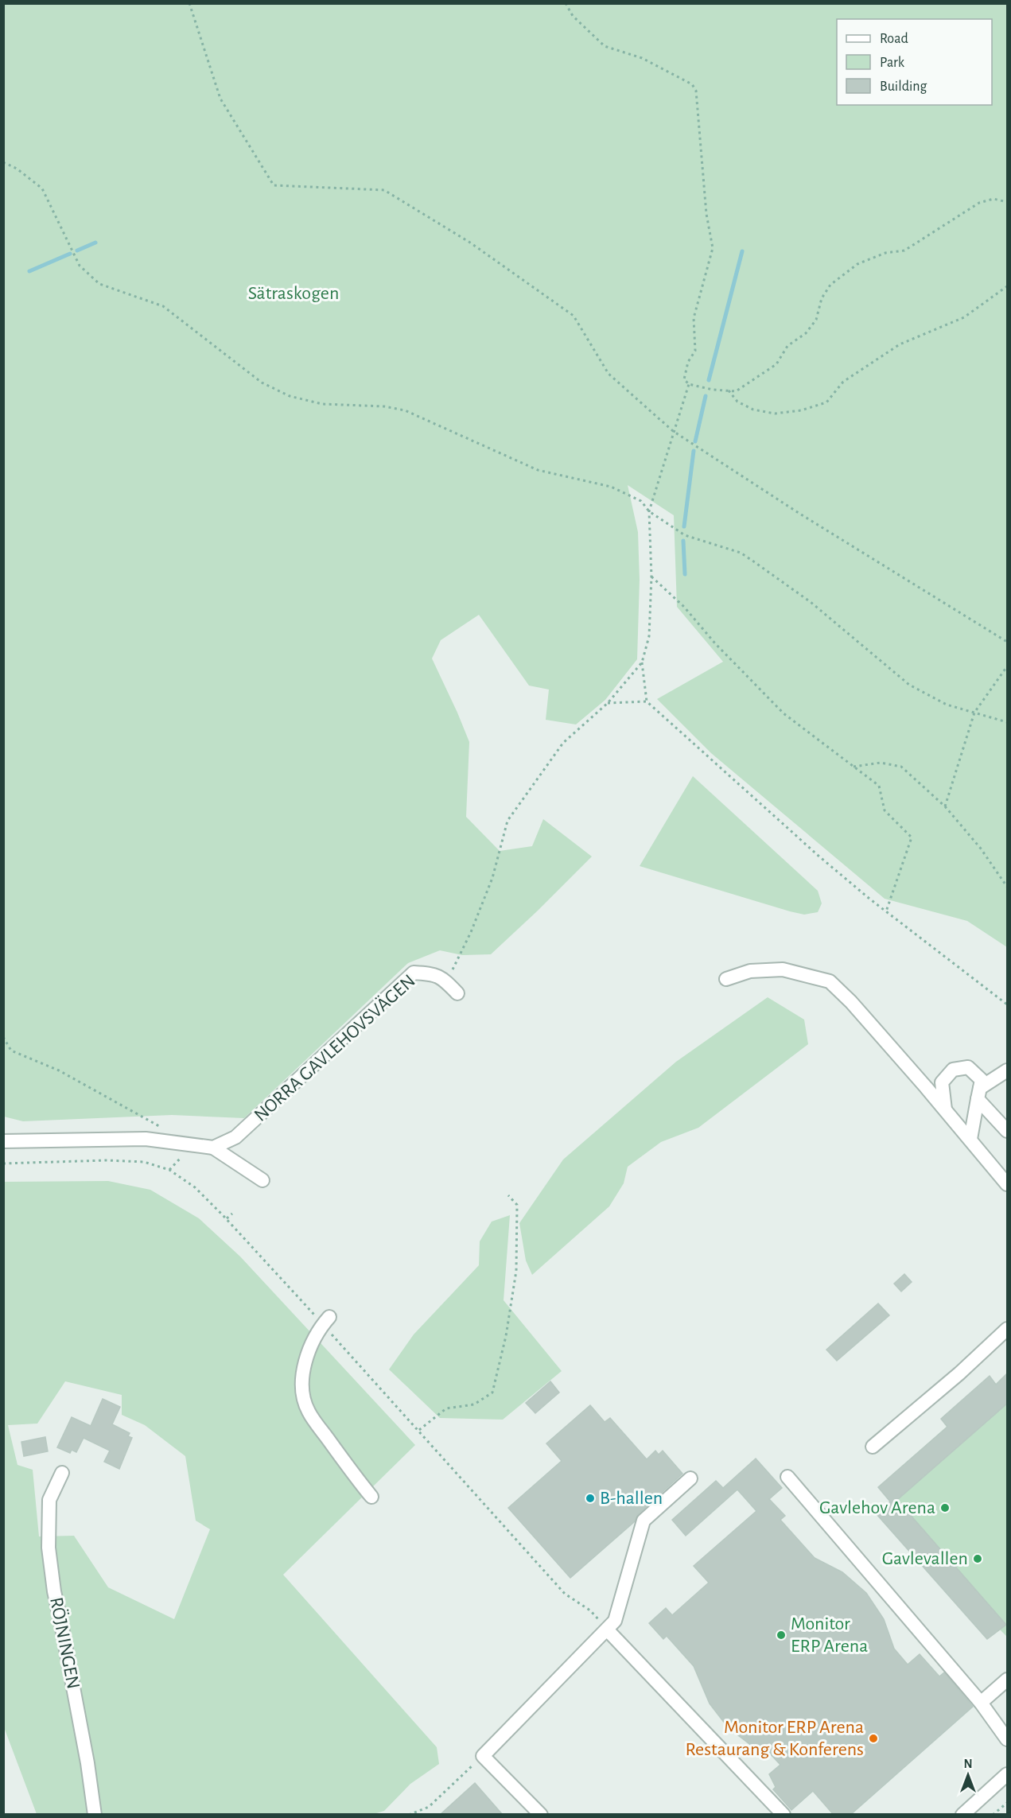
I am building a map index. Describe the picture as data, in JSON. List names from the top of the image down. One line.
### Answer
{"streets":{"street":["NORRA GAVLEHOVSVÄGEN","RÖJNINGEN"]},"parks":["Sätraskogen"],"places":["B-hallen","Gavlehov Arena","Gavlevallen","Monitor ERP Arena","Monitor ERP Arena Restaurang & Konferens"],"legend":["Road","Park","Building"],"north":"top"}
